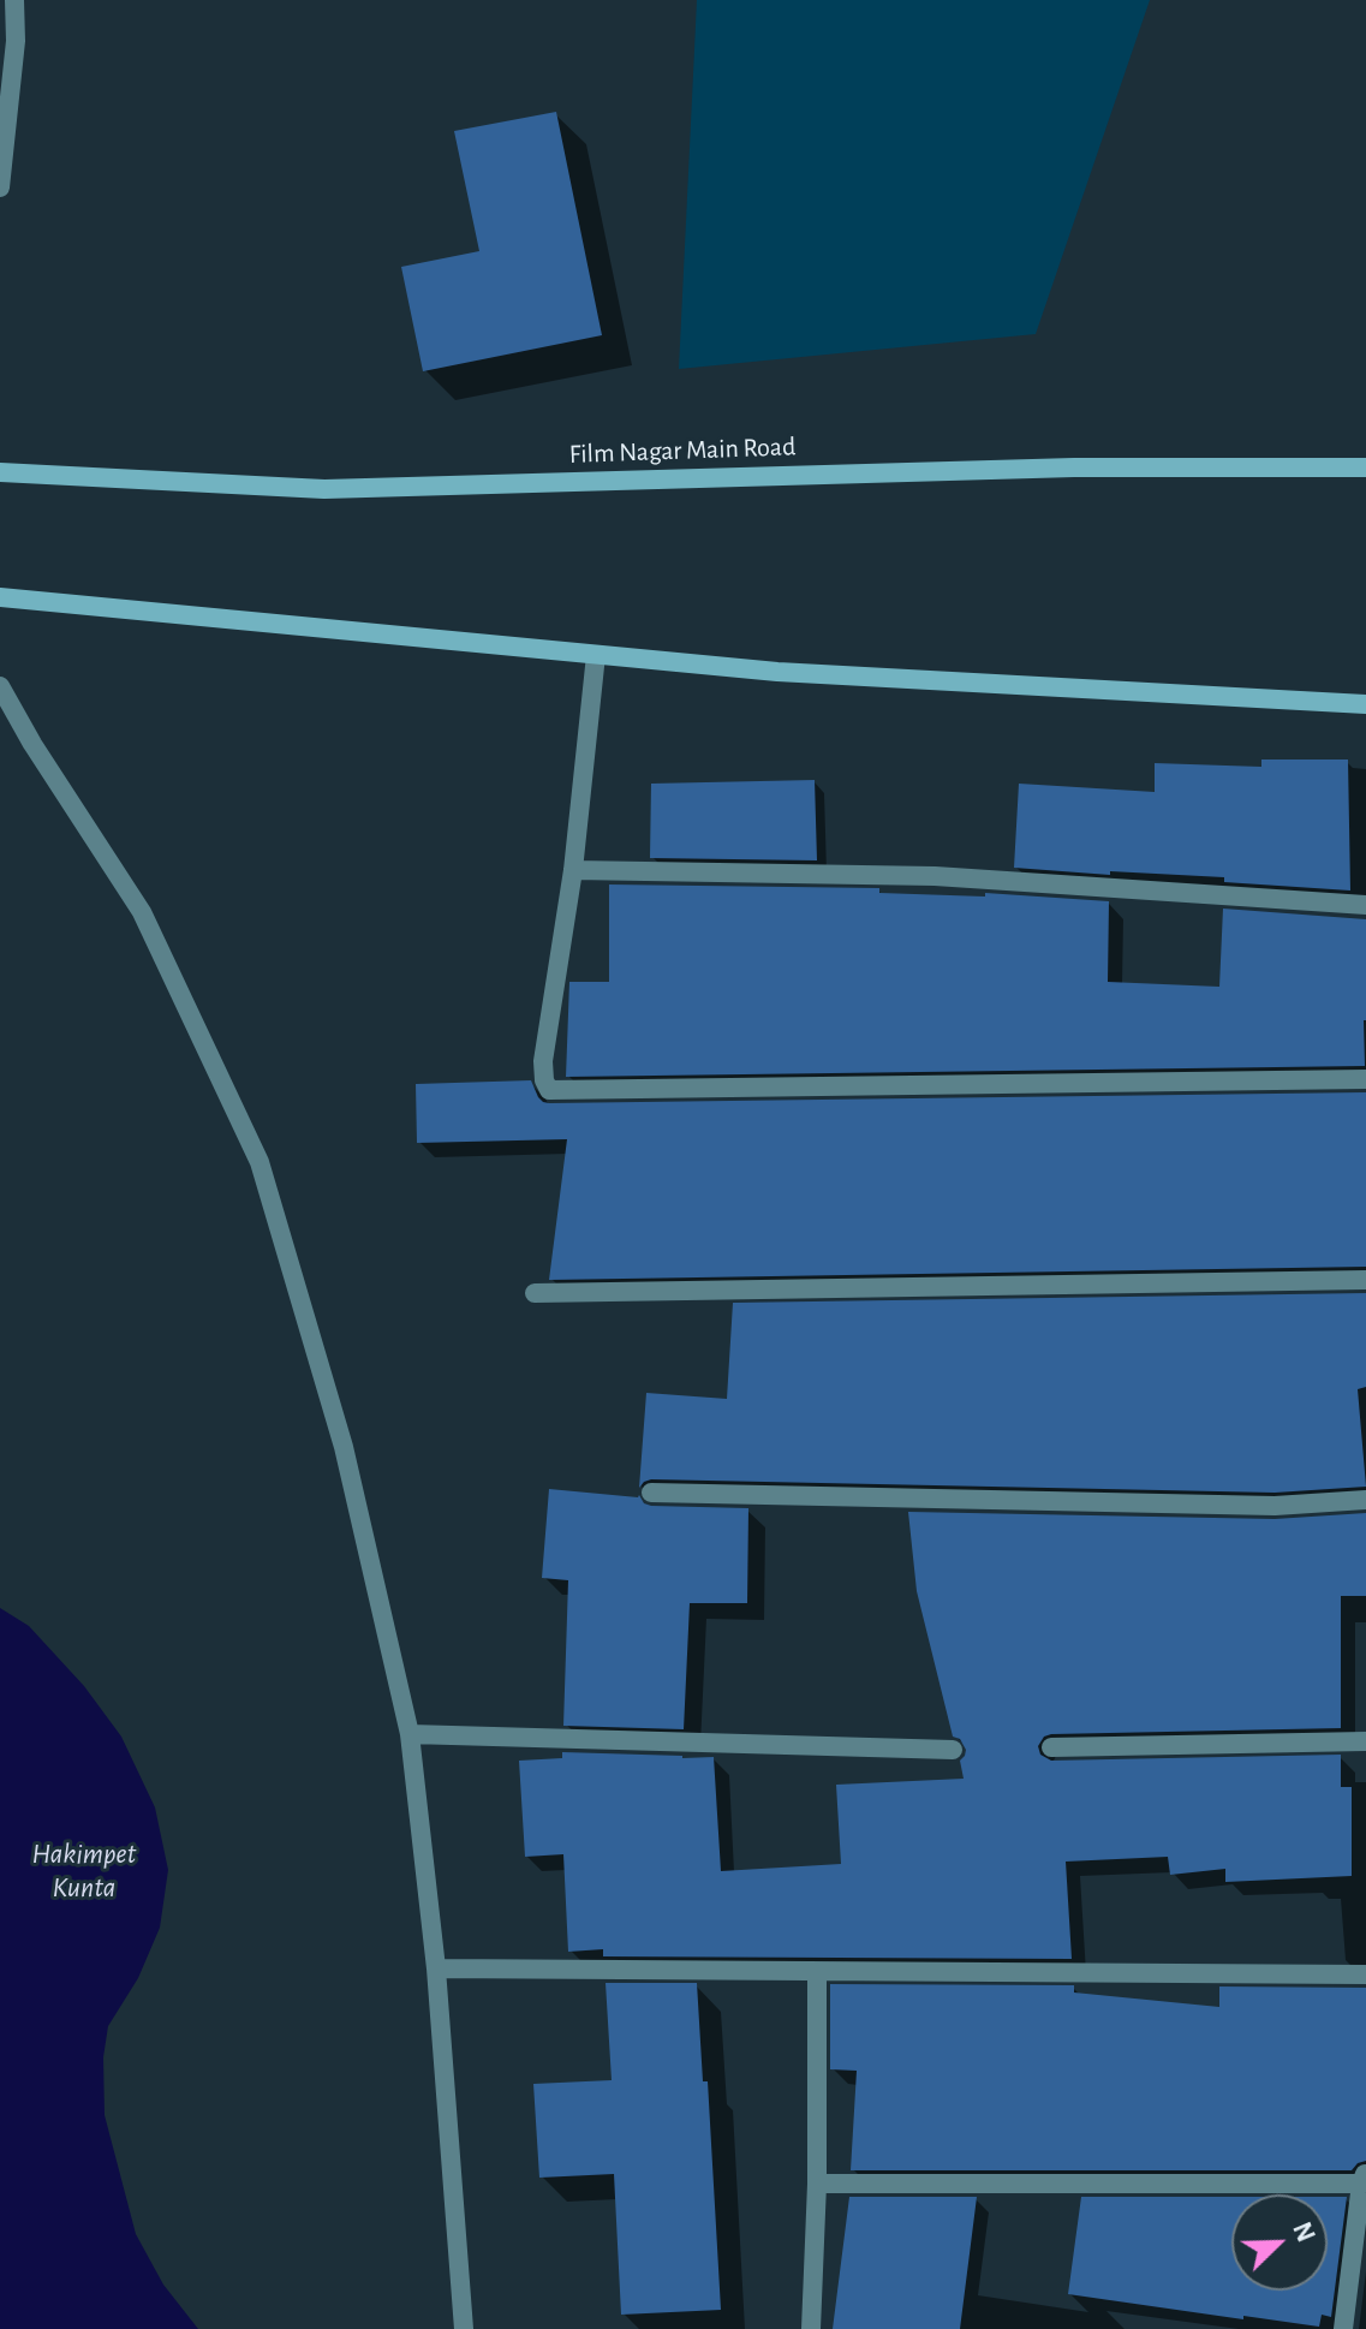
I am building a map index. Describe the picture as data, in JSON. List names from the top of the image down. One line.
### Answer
{"streets":{"main road":["Film Nagar Main Road"]},"water":["Hakimpet Kunta"],"north":"top right"}
